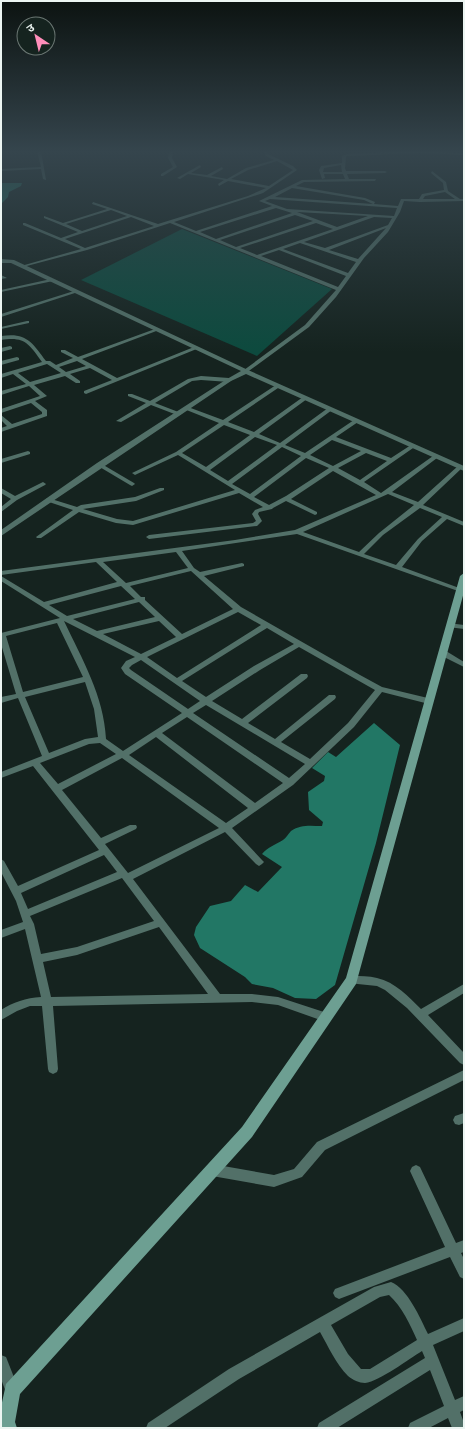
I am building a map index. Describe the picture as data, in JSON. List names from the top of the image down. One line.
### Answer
{"north":"top left"}
